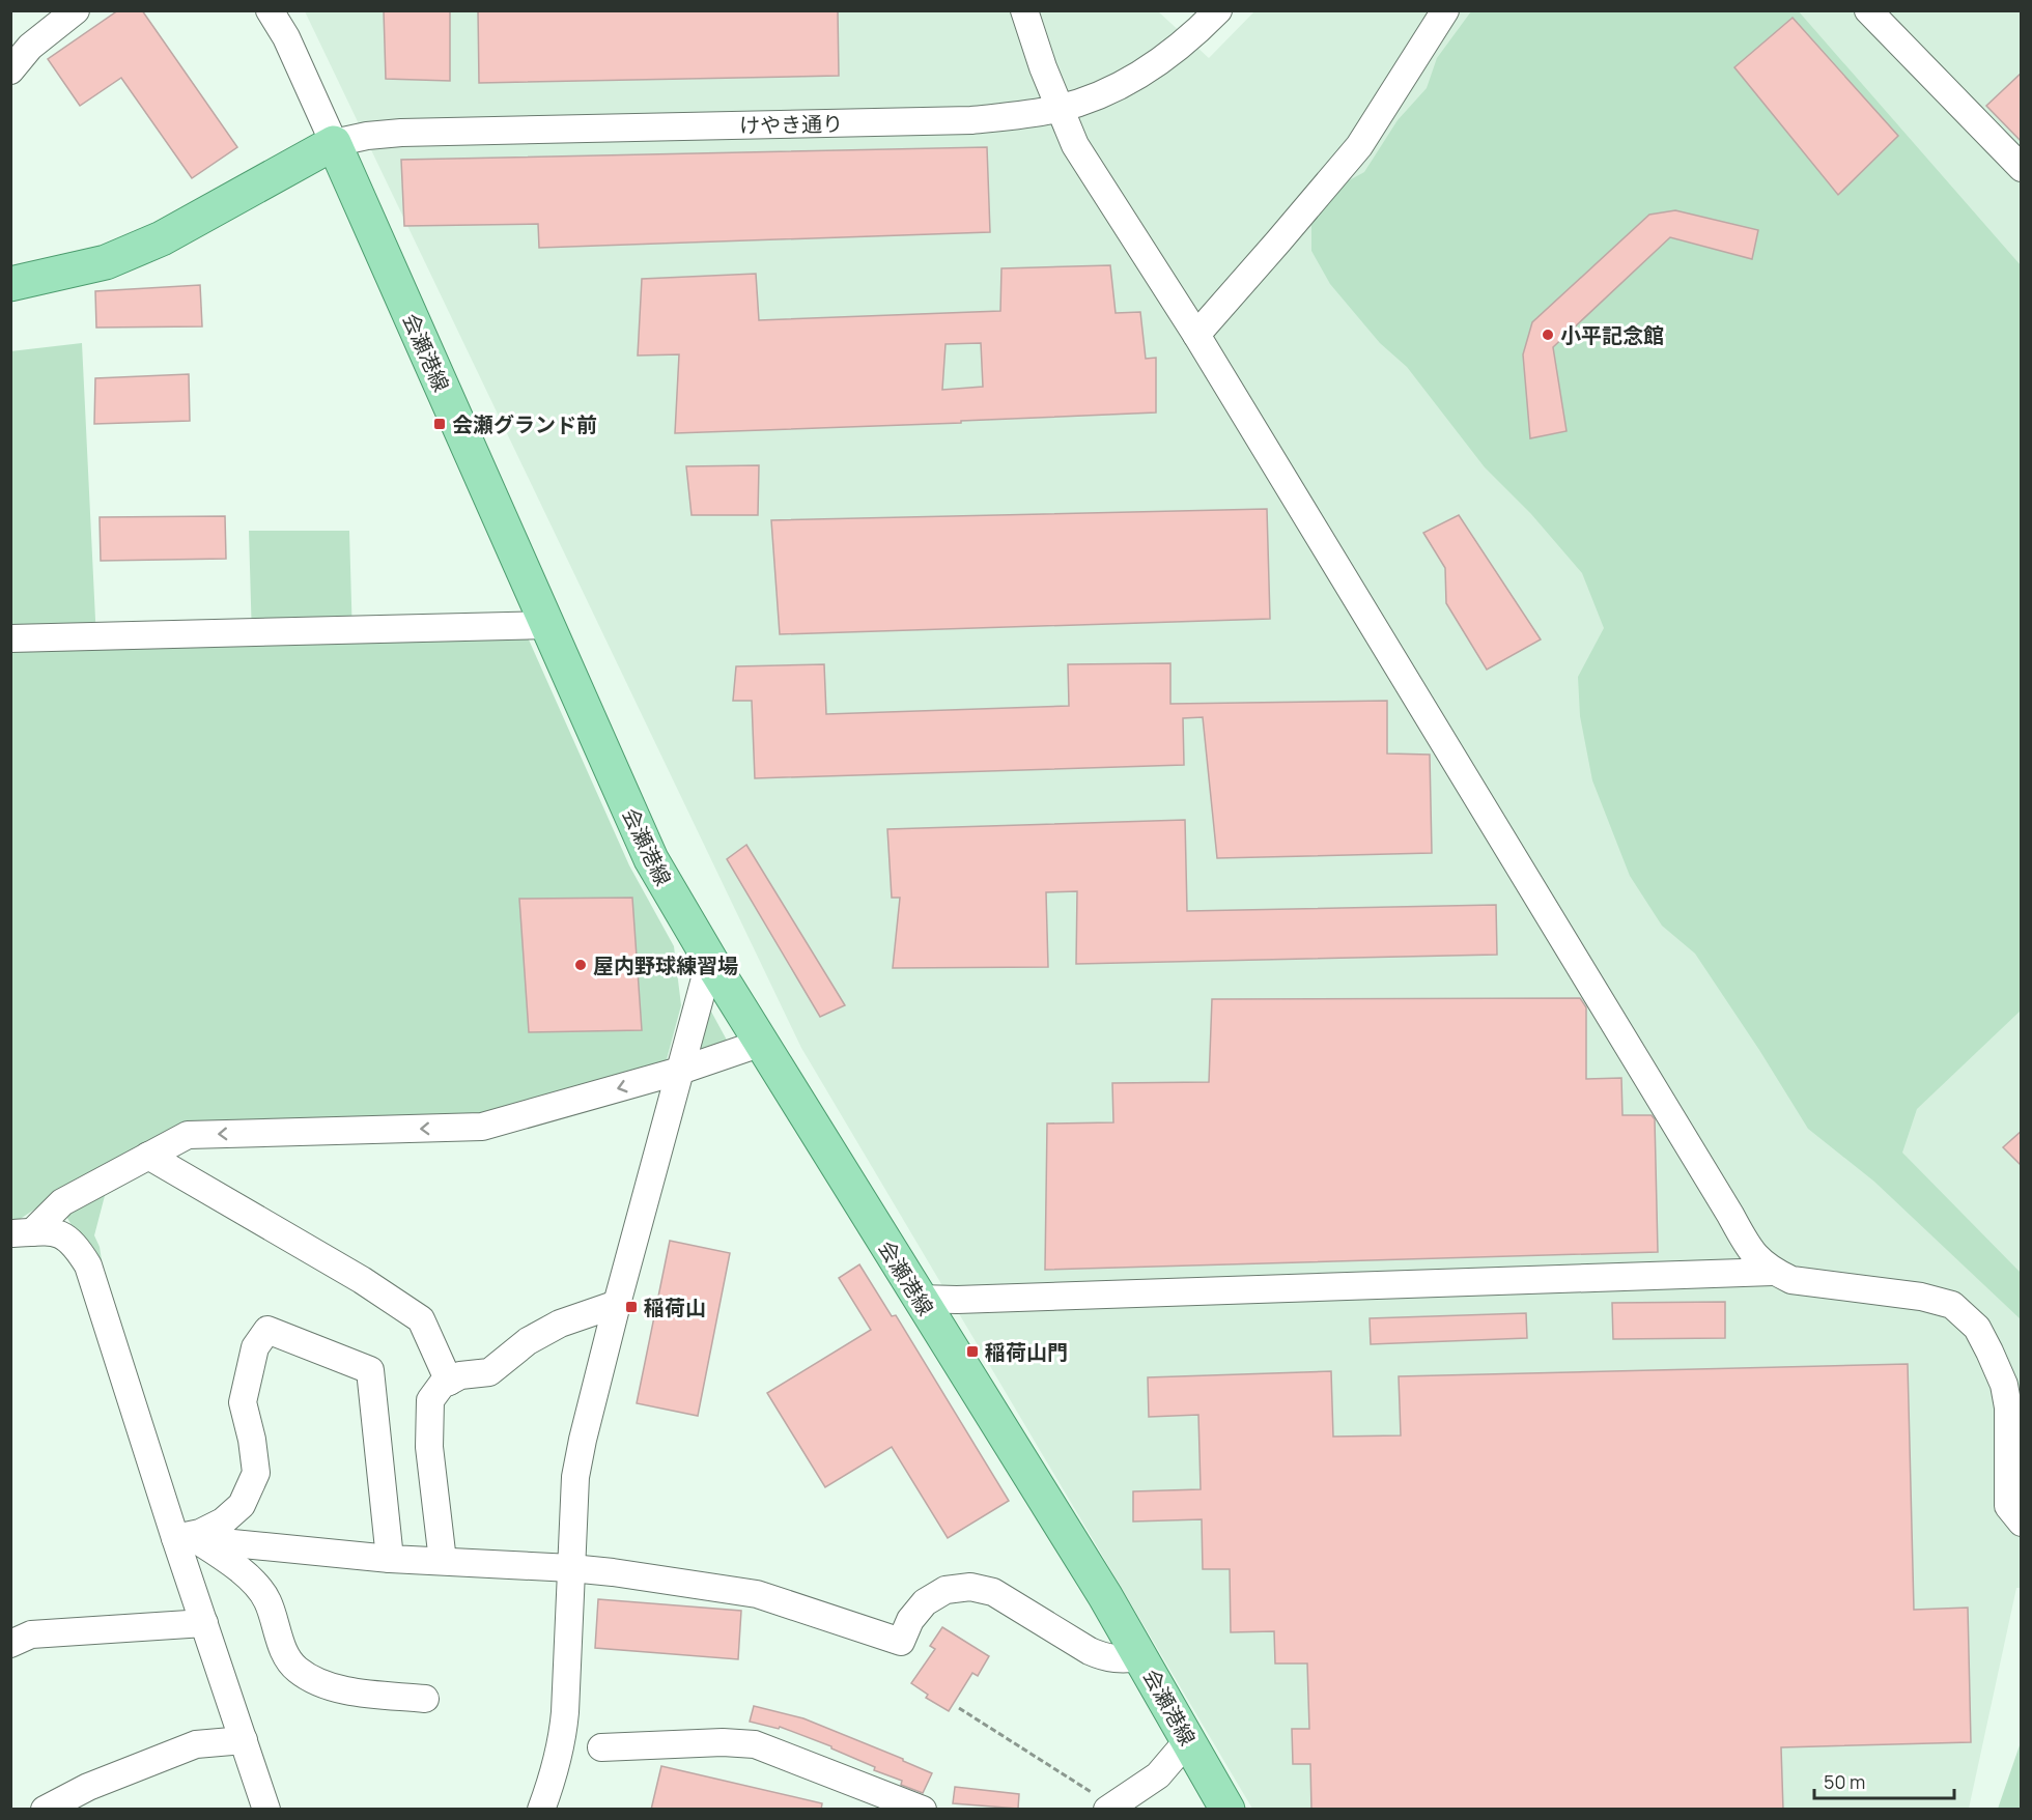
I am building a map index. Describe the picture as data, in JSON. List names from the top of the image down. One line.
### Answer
{"streets":{"main road":["会瀬港線"],"street":["けやき通り"]},"crossings":[["けやき通り","会瀬港線"]],"places":{"other":["小平記念館","屋内野球練習場"],"transit":["会瀬グランド前","稲荷山","稲荷山門"]},"scale_bar":"50 m"}
